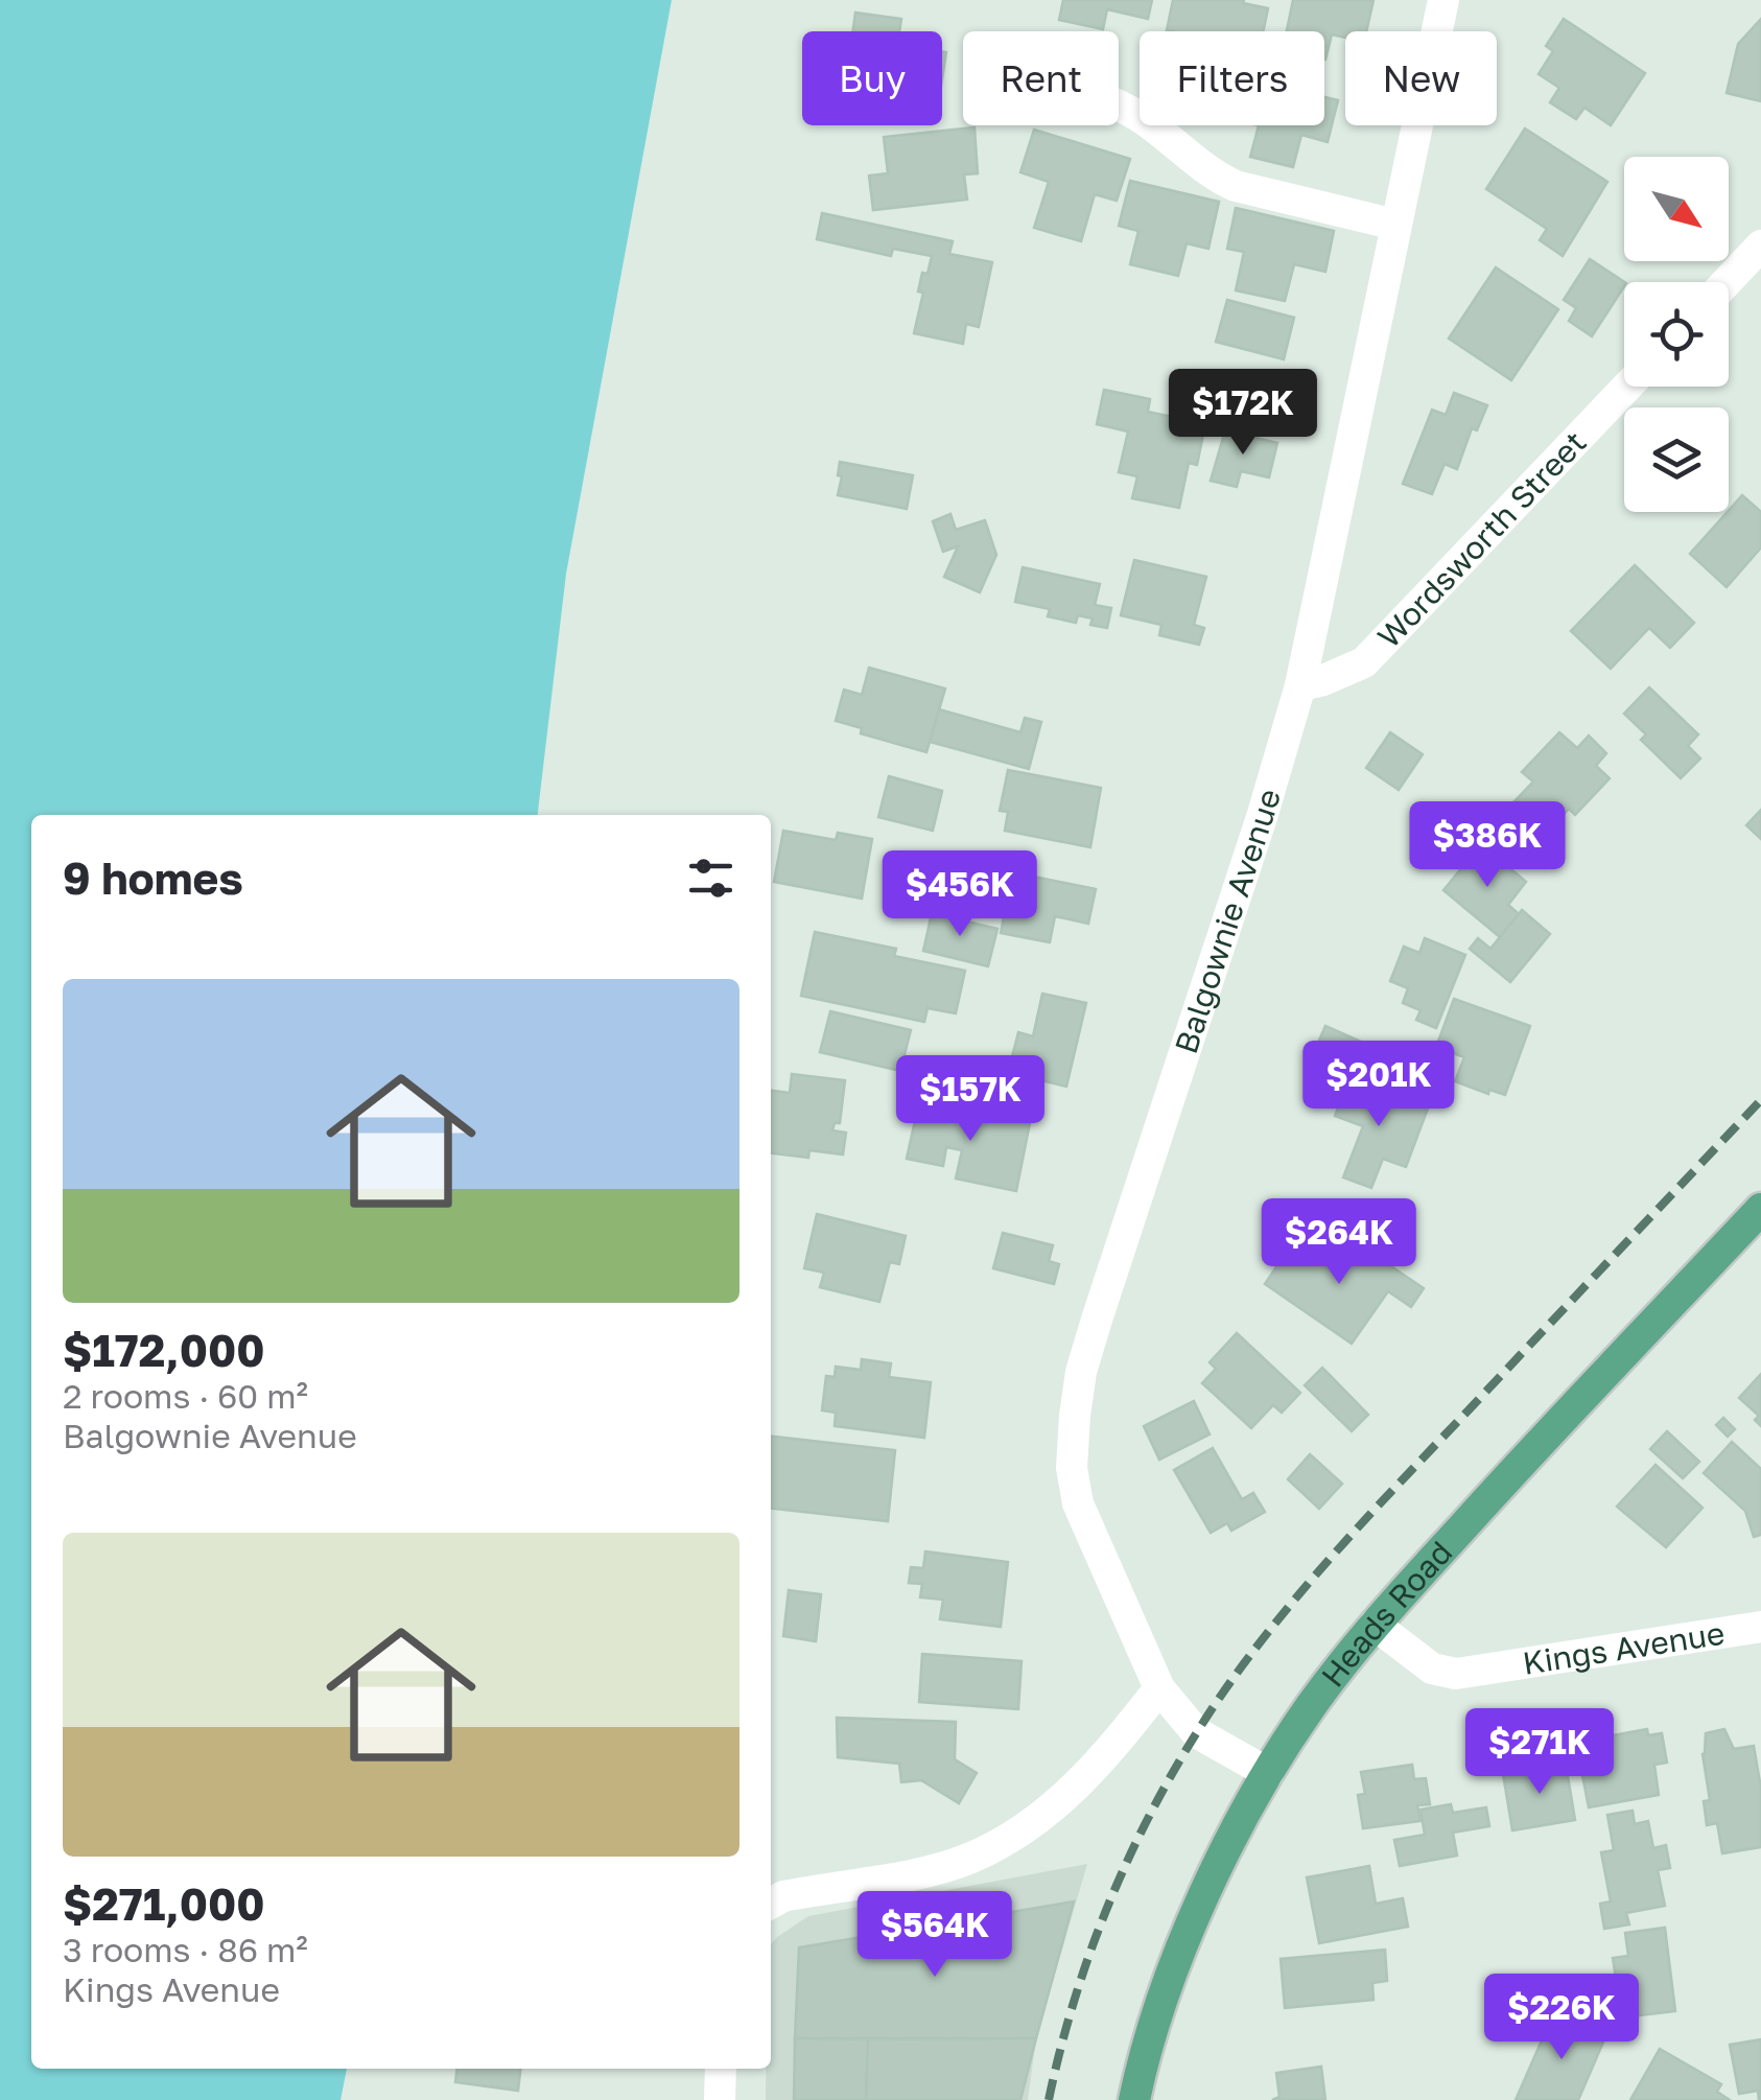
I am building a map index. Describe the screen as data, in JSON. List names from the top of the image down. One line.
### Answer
{"streets":{"main road":["Heads Road"],"street":["Wordsworth Street","Balgownie Avenue","Kings Avenue"]},"crossings":[["Wordsworth Street","Balgownie Avenue"],["Balgownie Avenue","Heads Road"],["Heads Road","Kings Avenue"]],"north":"bottom right","page":{"chip":["Buy","Rent","Filters","New"],"price":["$172K","$386K","$456K","$201K","$157K","$264K","$271K","$564K","$226K"],"heading":"9 homes","list":[{"name":"$172,000","note":"2 rooms · 60 m² · Balgownie Avenue"},{"name":"$271,000","note":"3 rooms · 86 m² · Kings Avenue"}]}}
